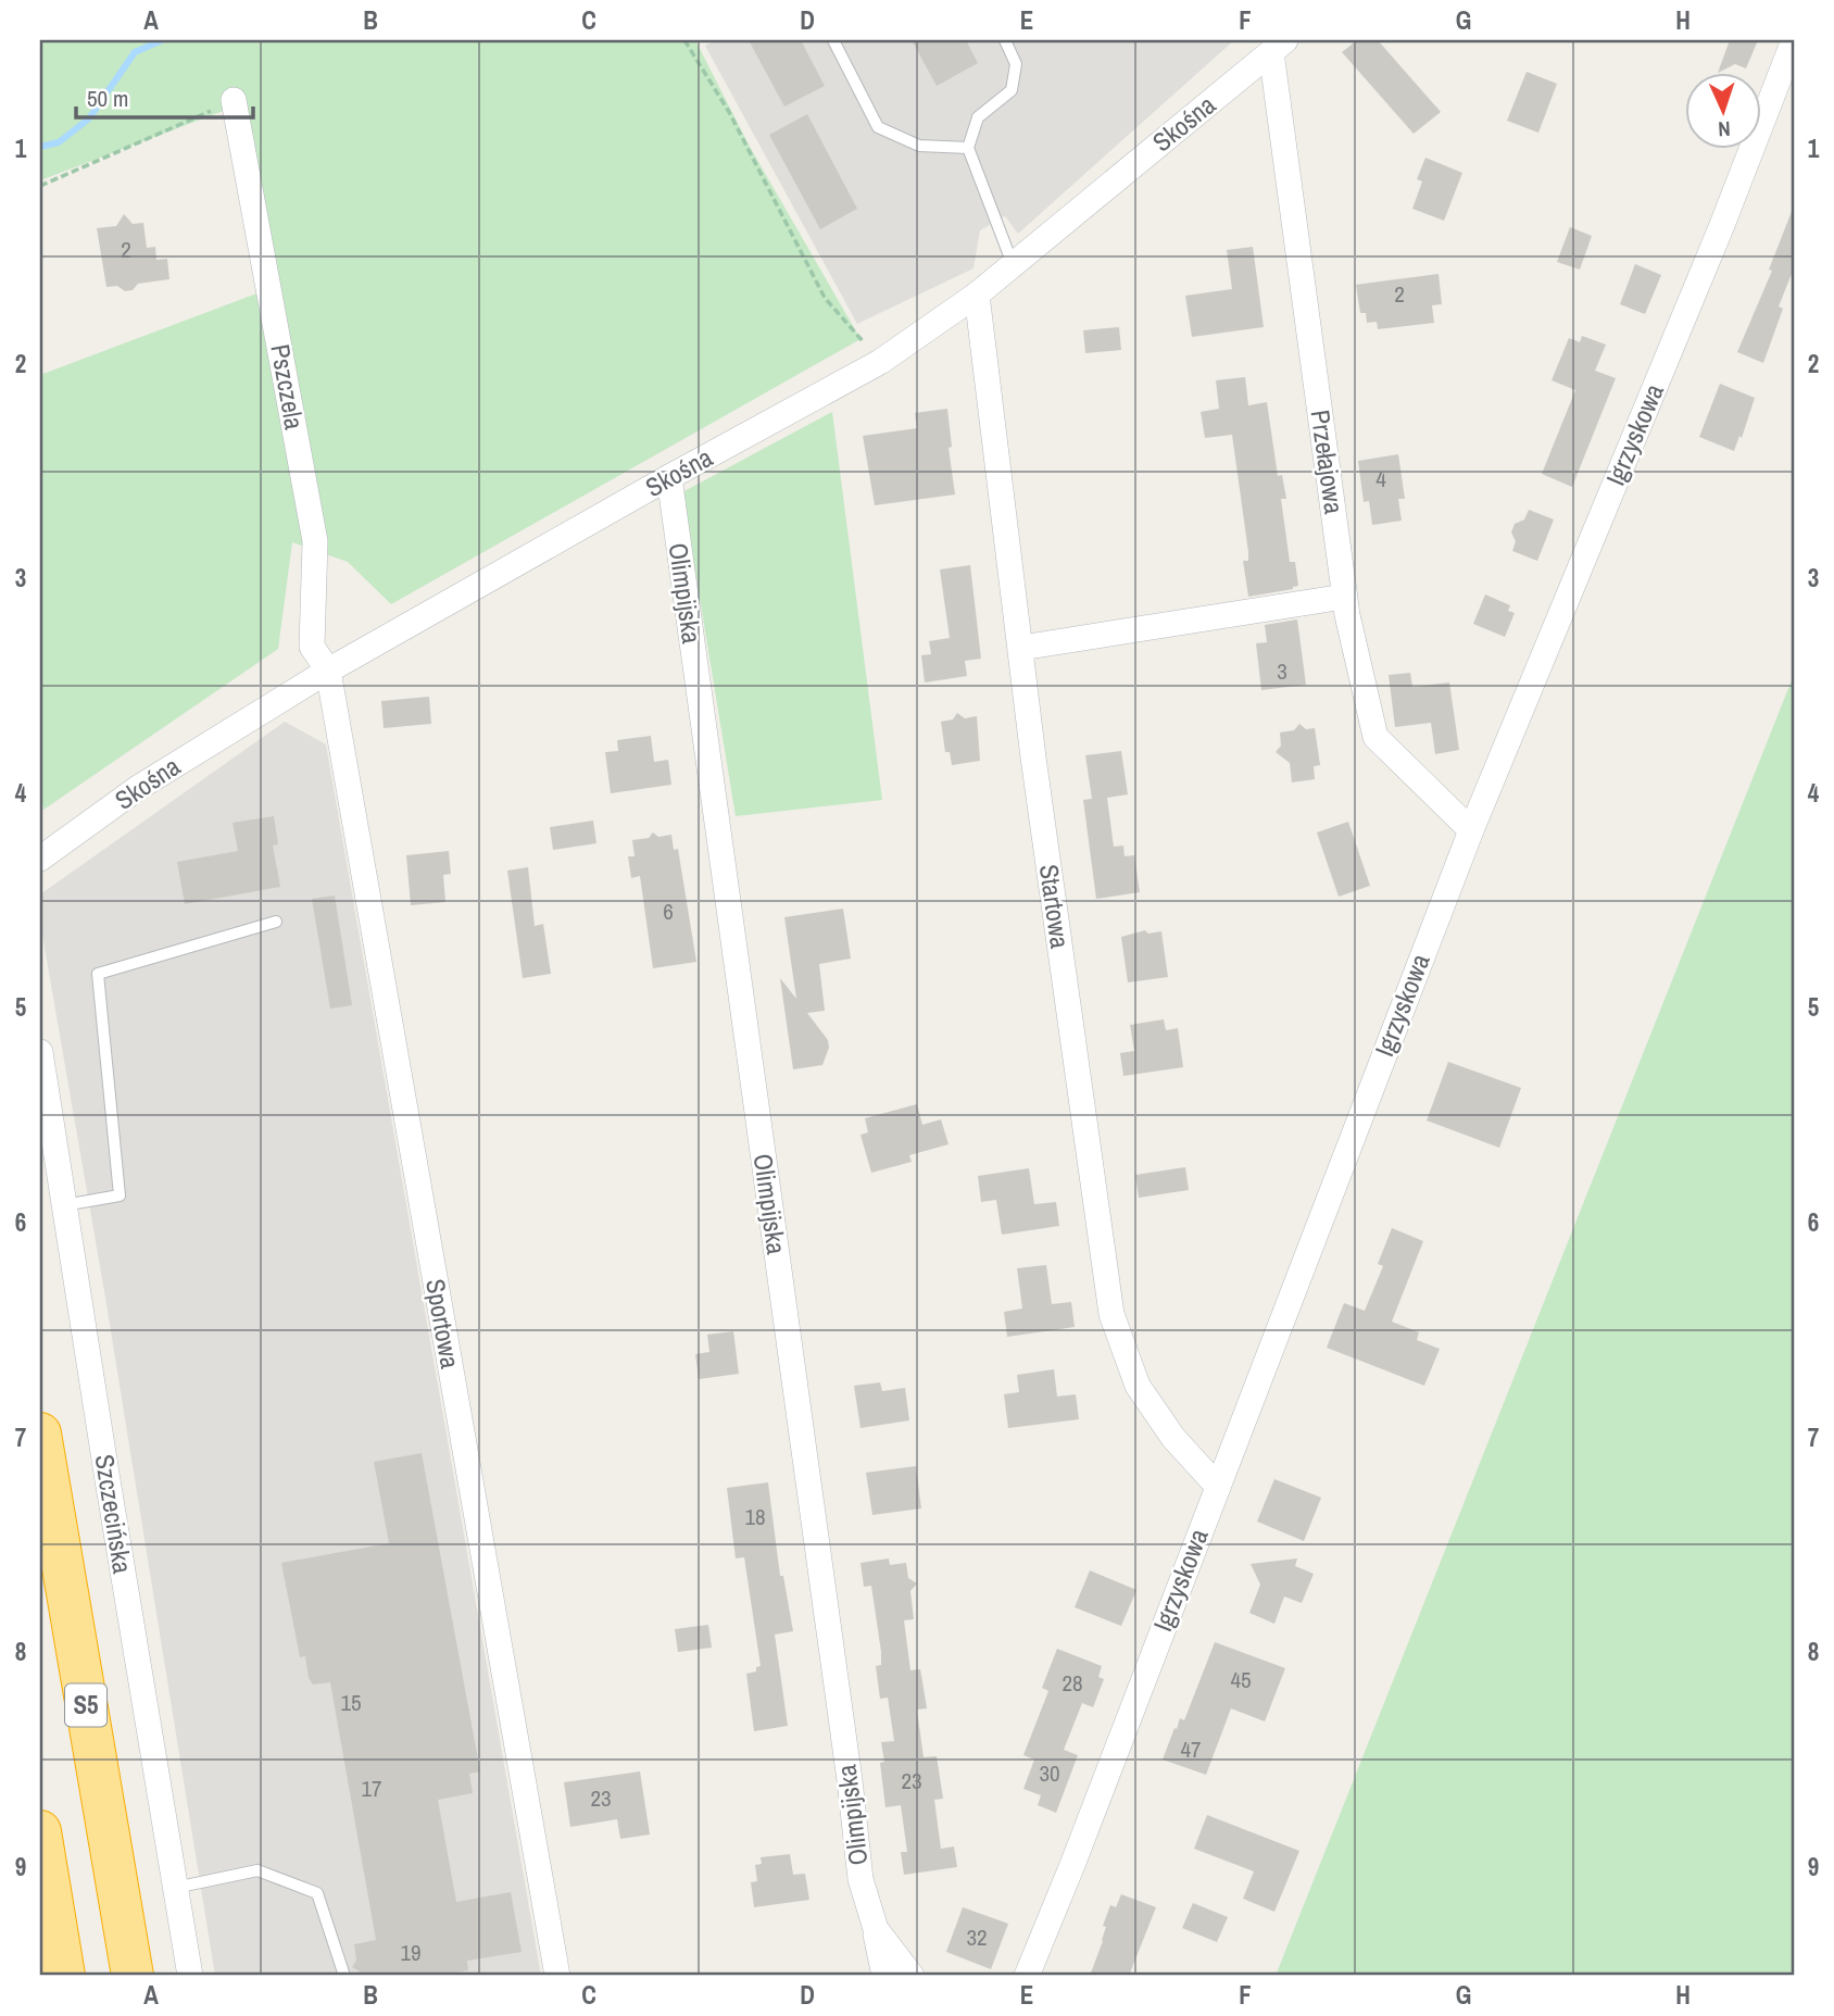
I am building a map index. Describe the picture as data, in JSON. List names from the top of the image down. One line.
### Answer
{"streets":{"highway":["S5"],"street":["Skośna","Pszczela","Igrzyskowa","Przełajowa","Olimpijska","Startowa","Sportowa","Szczecińska"]},"crossings":[["Skośna","Pszczela"],["Skośna","Przełajowa"],["Skośna","Olimpijska"],["Skośna","Startowa"],["Skośna","Sportowa"],["Pszczela","Sportowa"],["Igrzyskowa","Przełajowa"],["Igrzyskowa","Startowa"]],"house_numbers":["2","2","4","3","6","18","45","28","15","47","30","23","17","23","32","19"],"scale_bar":"50 m","north":"bottom","grid":{"columns":["A","B","C","D","E","F","G","H"],"rows":["1","2","3","4","5","6","7","8","9"]}}
